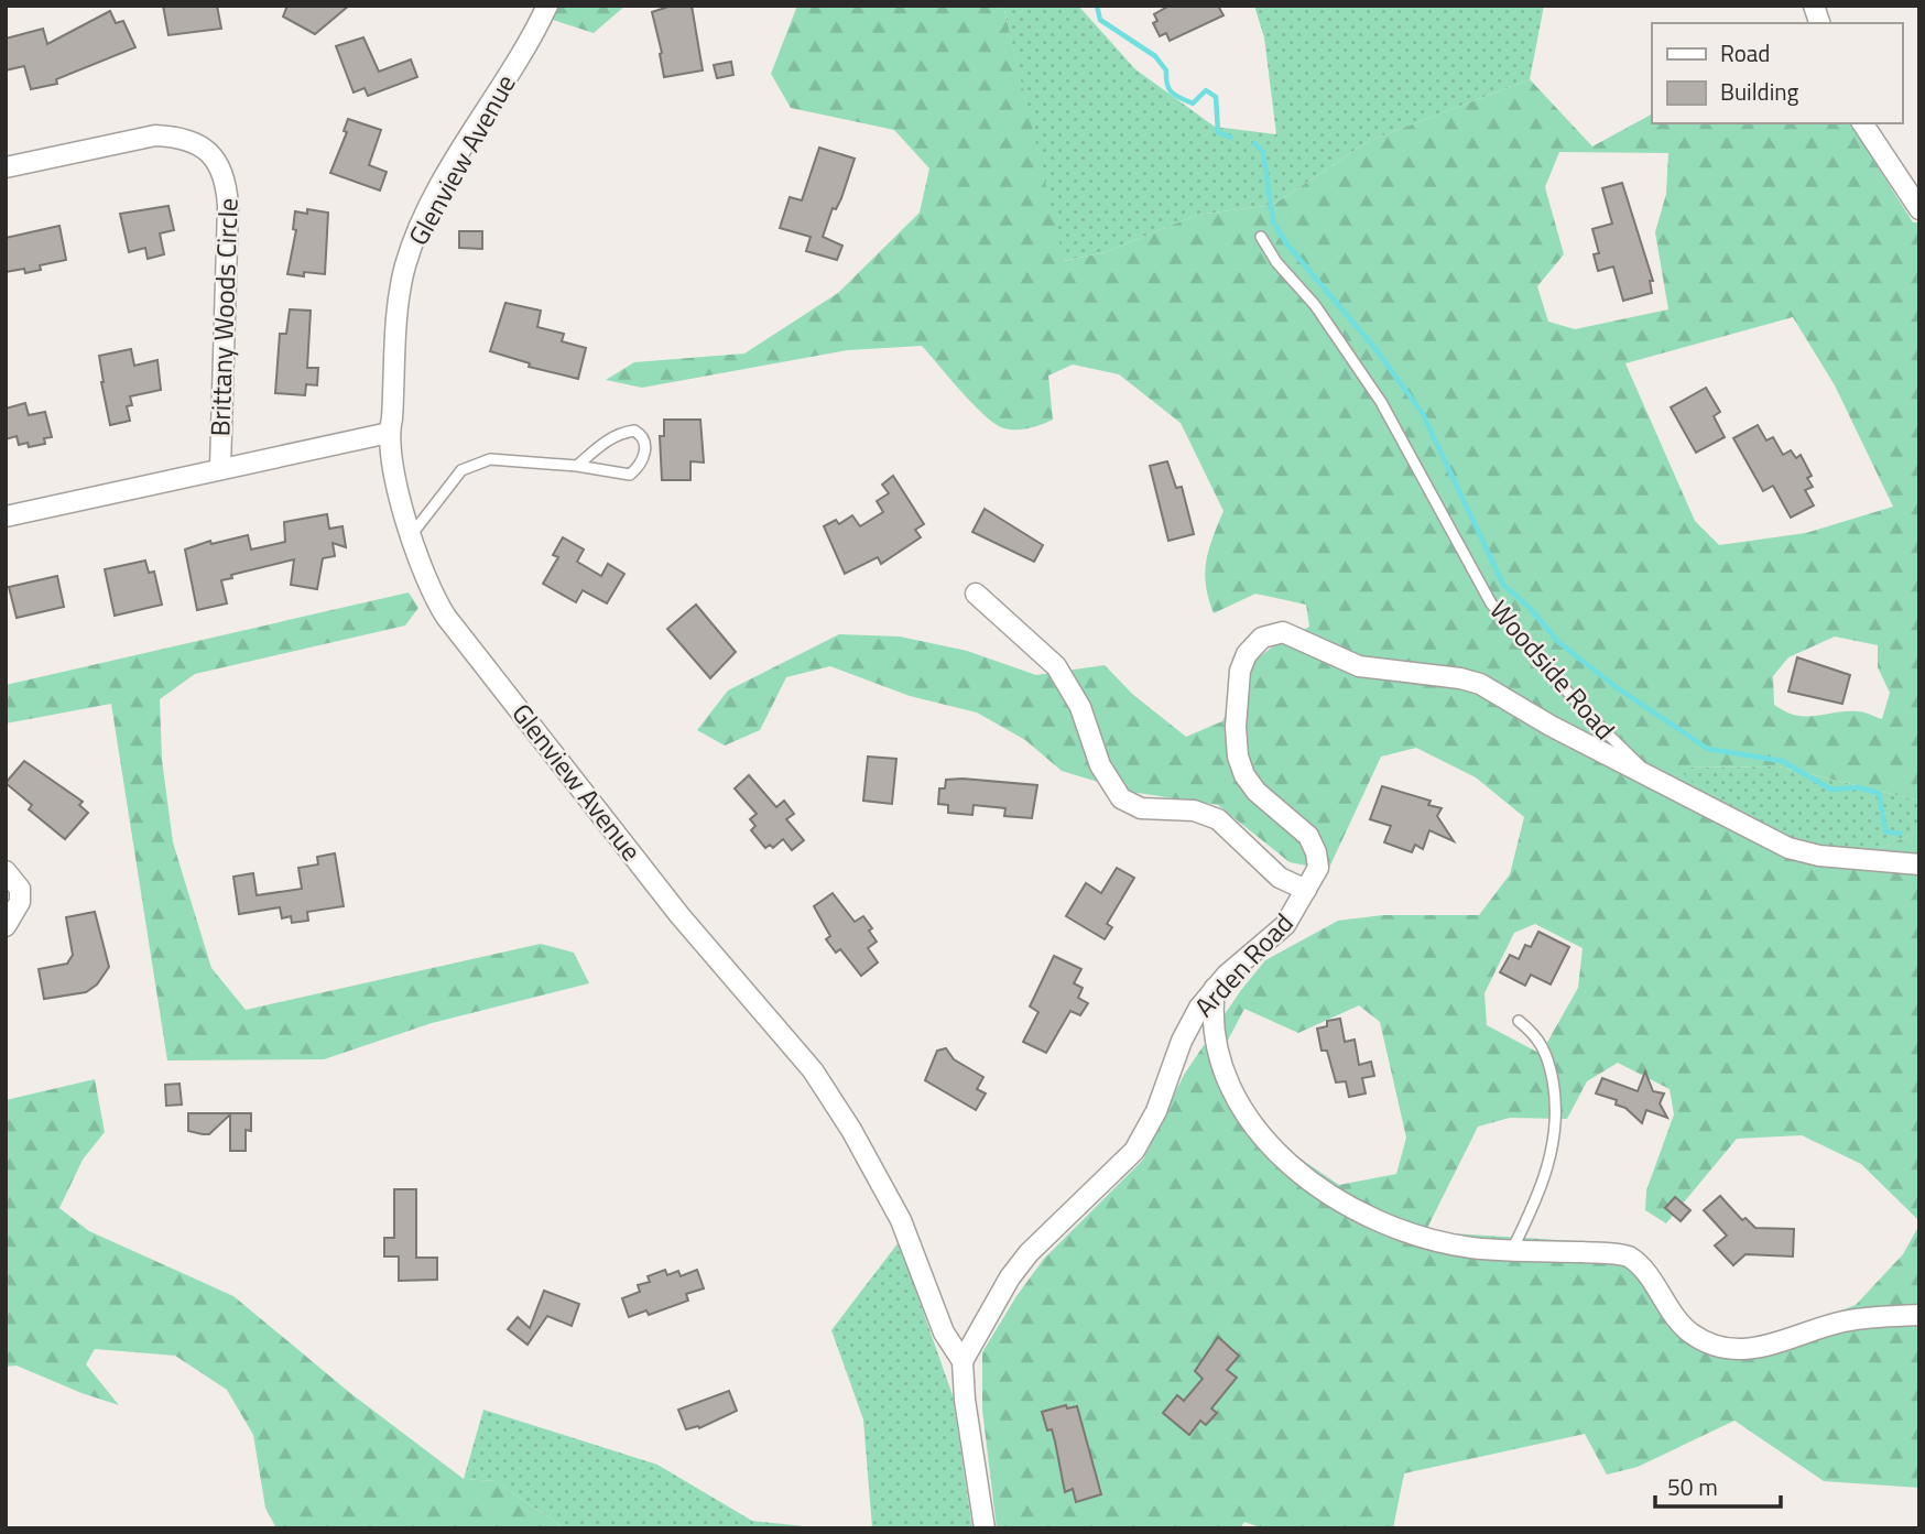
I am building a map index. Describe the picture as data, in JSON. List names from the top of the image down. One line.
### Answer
{"streets":{"street":["Glenview Avenue","Brittany Woods Circle","Woodside Road","Arden Road"]},"crossings":[["Glenview Avenue","Brittany Woods Circle"],["Glenview Avenue","Arden Road"],["Woodside Road","Arden Road"]],"legend":["Road","Building"],"scale_bar":"50 m"}
